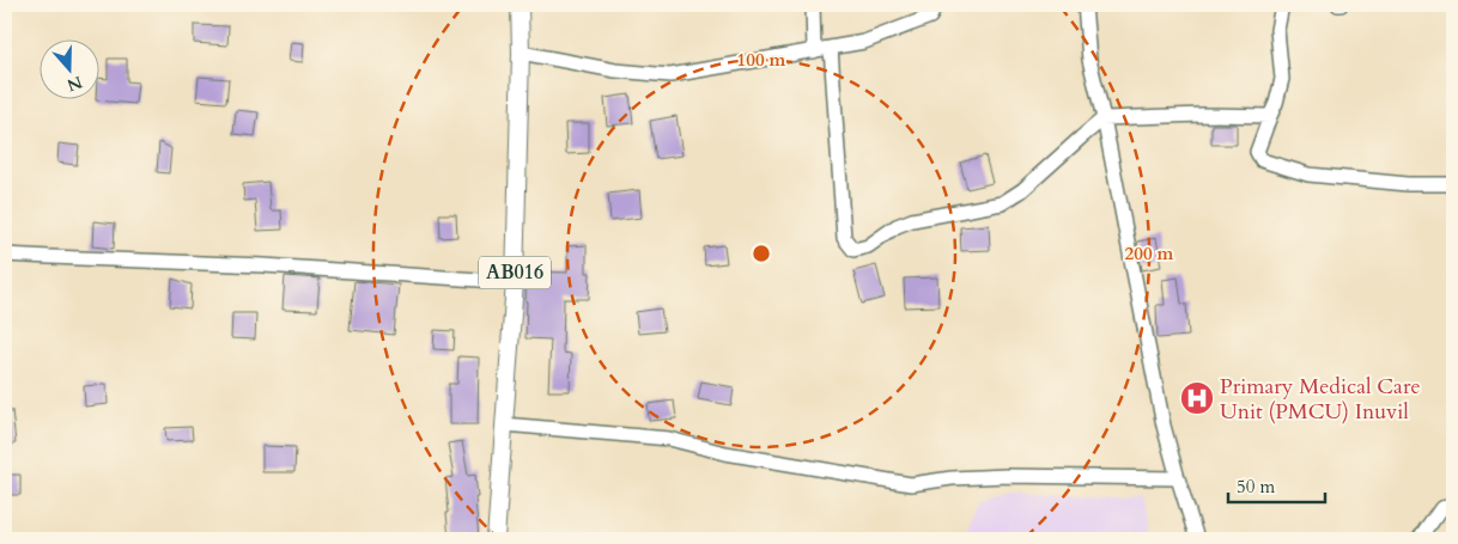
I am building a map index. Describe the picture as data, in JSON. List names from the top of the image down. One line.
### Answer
{"streets":{"main road":["AB016"]},"places":{"hospital":["Primary Medical Care Unit (PMCU) Inuvil"]},"scale_bar":"50 m","north":"bottom","rings":["100 m","200 m"]}
